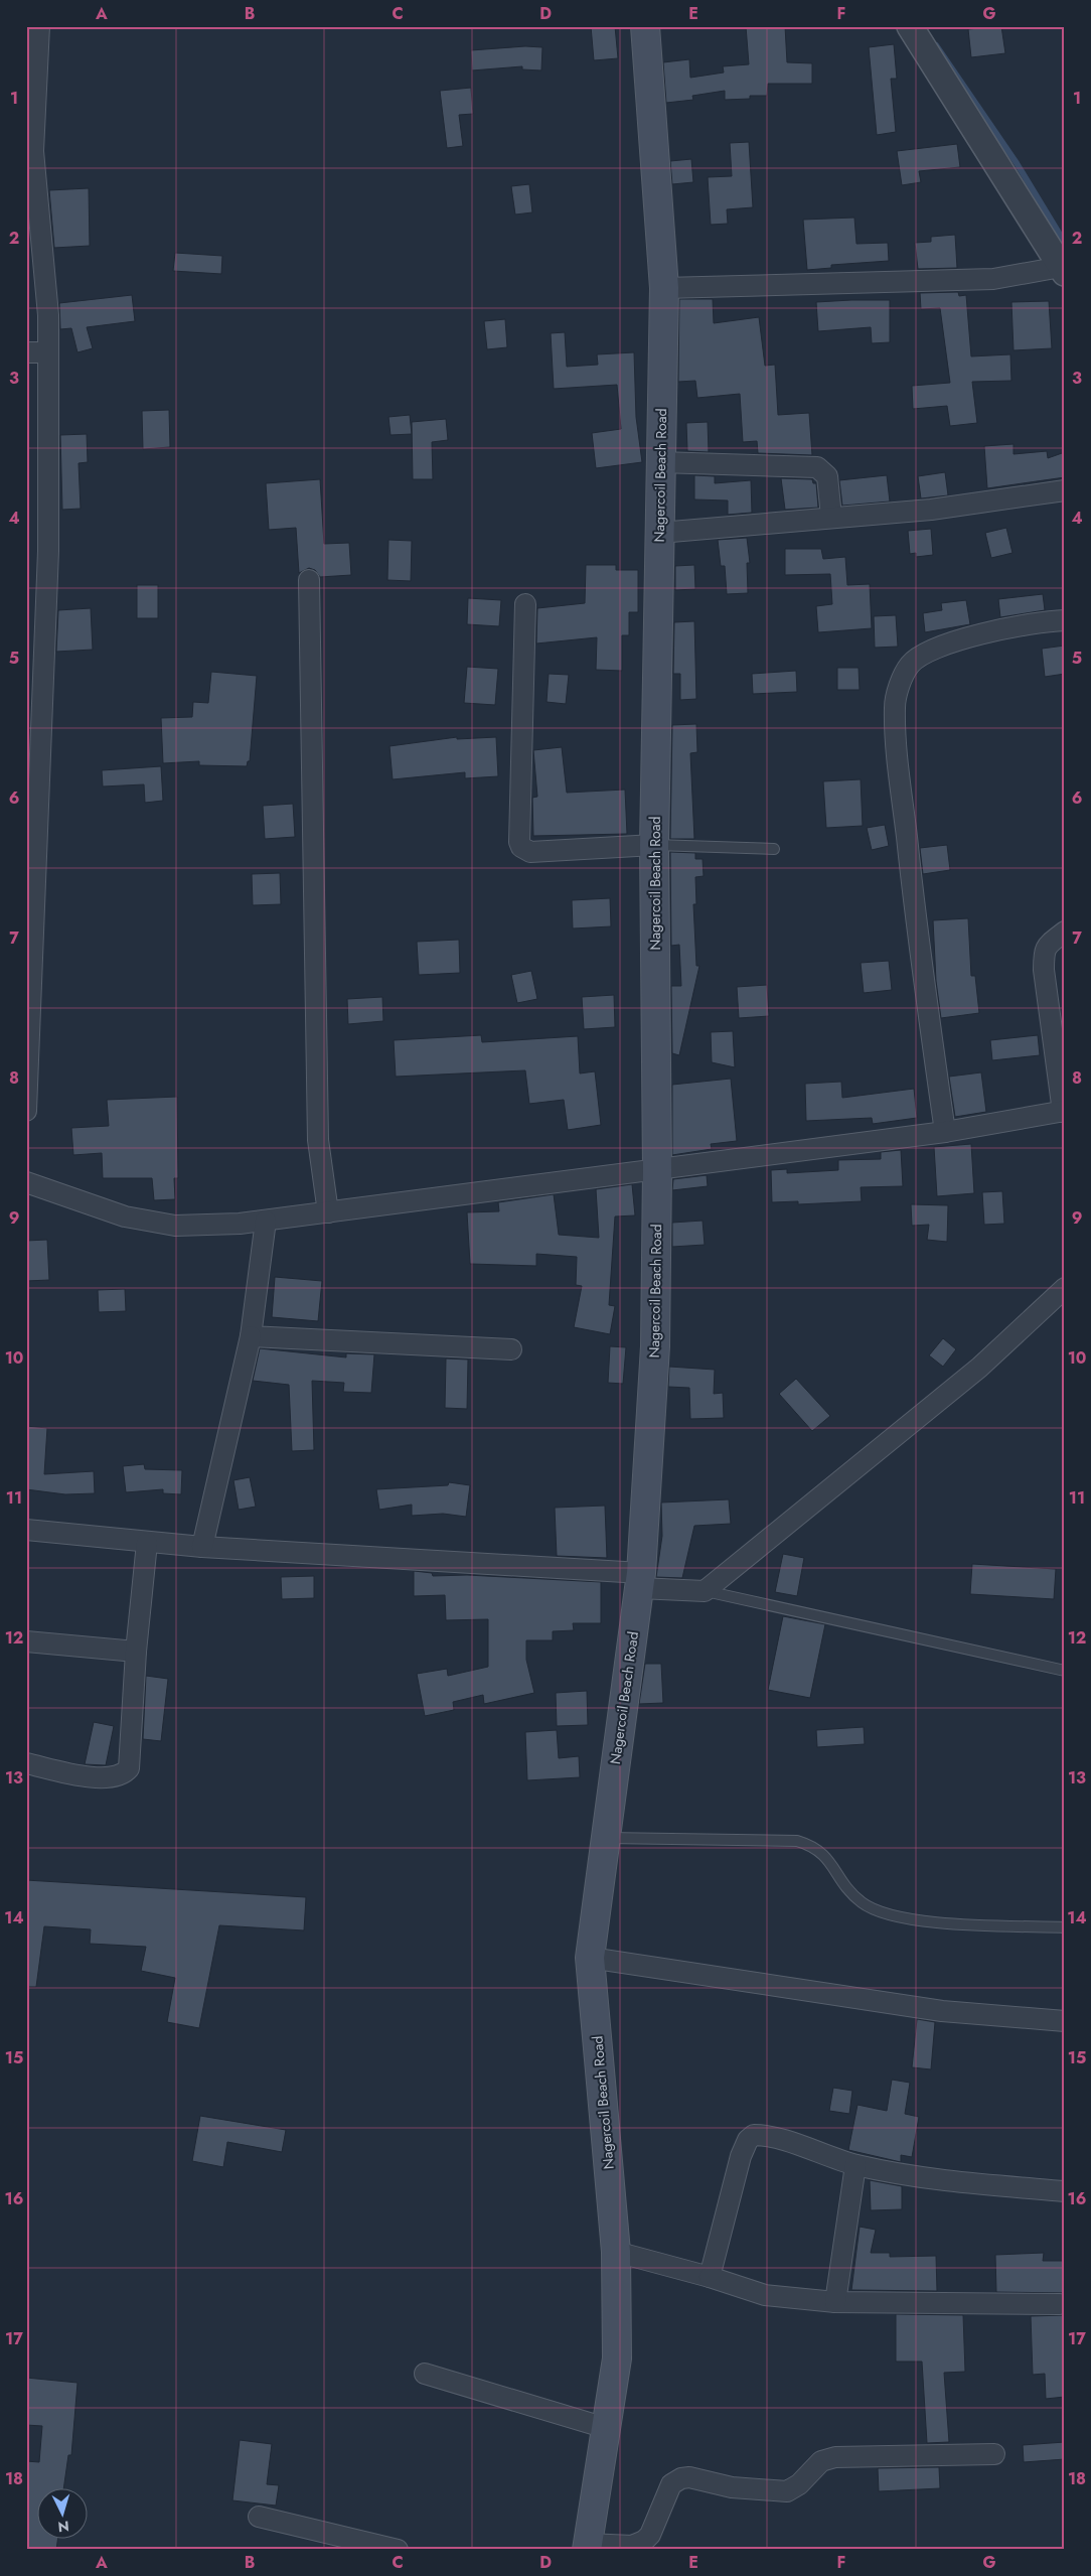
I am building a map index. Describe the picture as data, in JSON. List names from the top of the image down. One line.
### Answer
{"streets":{"main road":["Nagercoil Beach Road"]},"north":"bottom","grid":{"columns":["A","B","C","D","E","F","G"],"rows":["1","2","3","4","5","6","7","8","9","10","11","12","13","14","15","16","17","18"]}}
